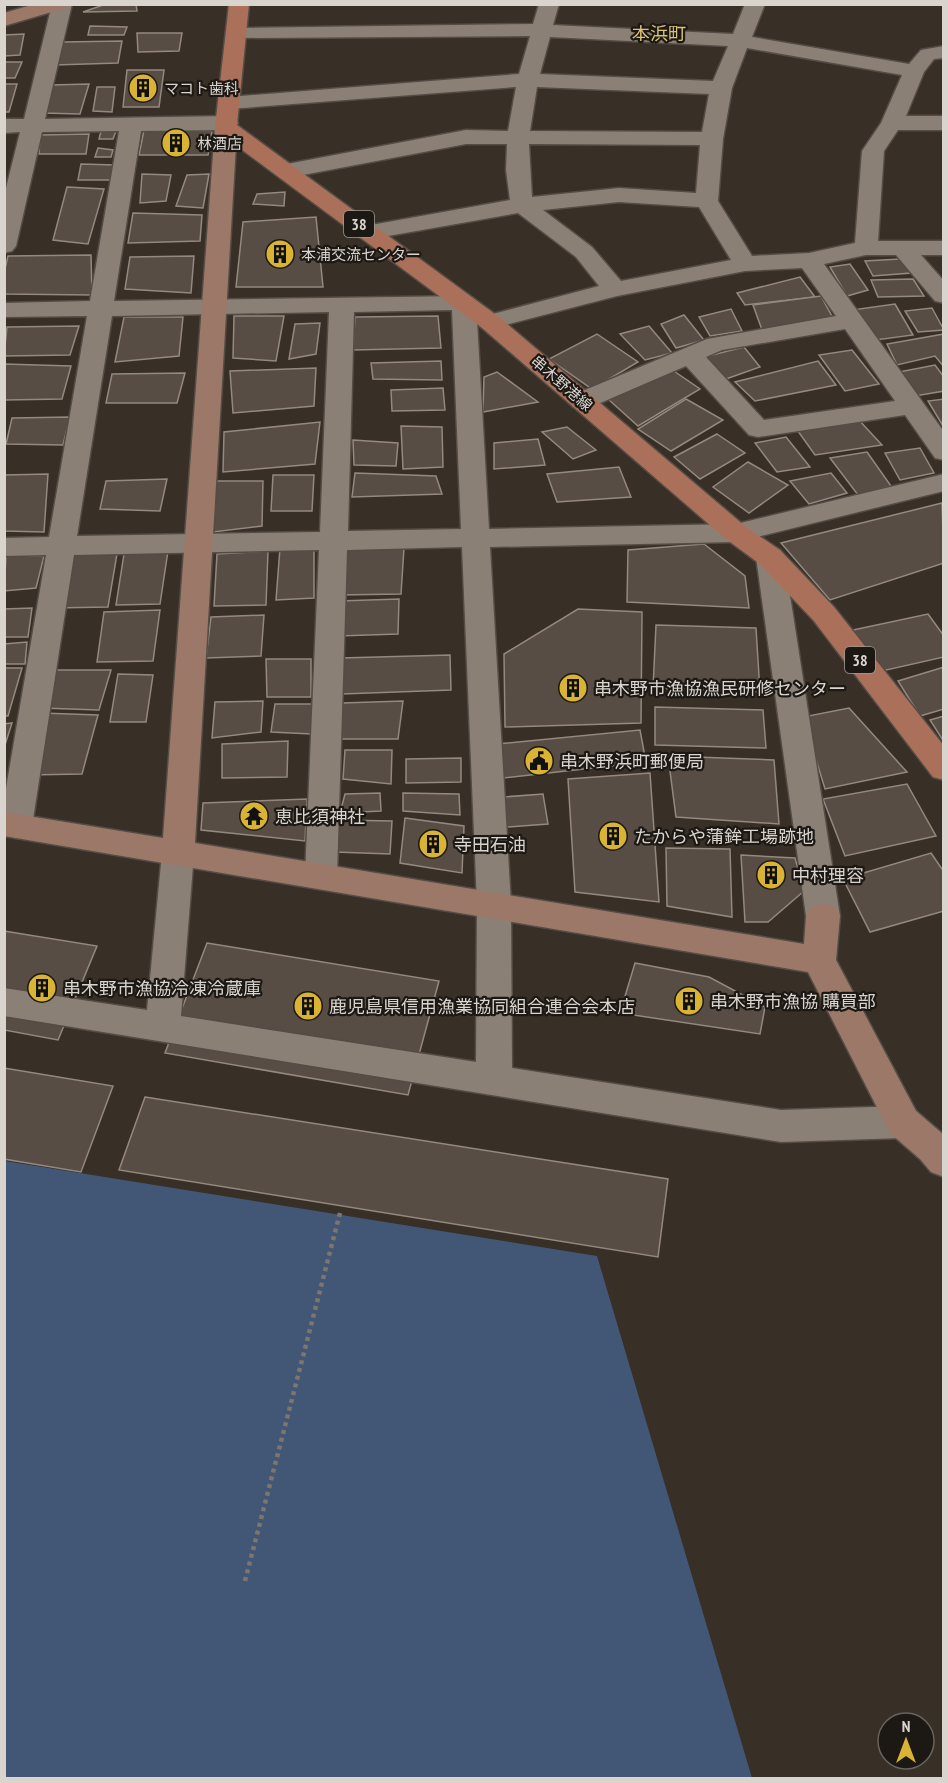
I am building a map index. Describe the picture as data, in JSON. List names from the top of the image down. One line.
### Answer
{"streets":{"main road":["38","串木野港線"]},"districts":["本浜町"],"places":{"building":["マコト歯科","林酒店","本浦交流センター","串木野市漁協漁民研修センター","たからや蒲鉾工場跡地","寺田石油","中村理容","串木野市漁協冷凍冷蔵庫","串木野市漁協 購買部","鹿児島県信用漁業協同組合連合会本店"],"public building":["串木野浜町郵便局"],"temple":["恵比須神社"]},"north":"top"}
